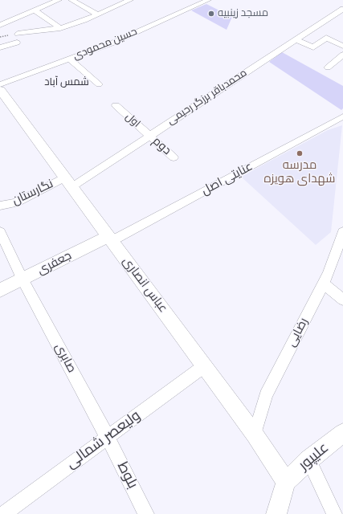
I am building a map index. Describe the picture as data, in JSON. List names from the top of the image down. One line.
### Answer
{"streets":{"street":["حسین محمودی","محمدباقر برزگر رحیمی","اول","دوم","عنایتی اصل","نگارستان","جعفری","عباس انصاری","رضایی","صابری","ولیعصر شمالی","علیپور","بلوط"]},"crossings":[["محمدباقر برزگر رحیمی","اول"],["محمدباقر برزگر رحیمی","دوم"],["محمدباقر برزگر رحیمی","نگارستان"],["محمدباقر برزگر رحیمی","عباس انصاری"],["اول","دوم"],["عنایتی اصل","جعفری"],["عنایتی اصل","عباس انصاری"],["نگارستان","عباس انصاری"],["جعفری","عباس انصاری"],["جعفری","صابری"],["عباس انصاری","رضایی"],["عباس انصاری","ولیعصر شمالی"],["عباس انصاری","علیپور"],["صابری","ولیعصر شمالی"],["صابری","بلوط"],["ولیعصر شمالی","بلوط"]],"districts":["شمس آباد"],"places":["مسجد زینبیه","مدرسه شهدای هویزه"]}
